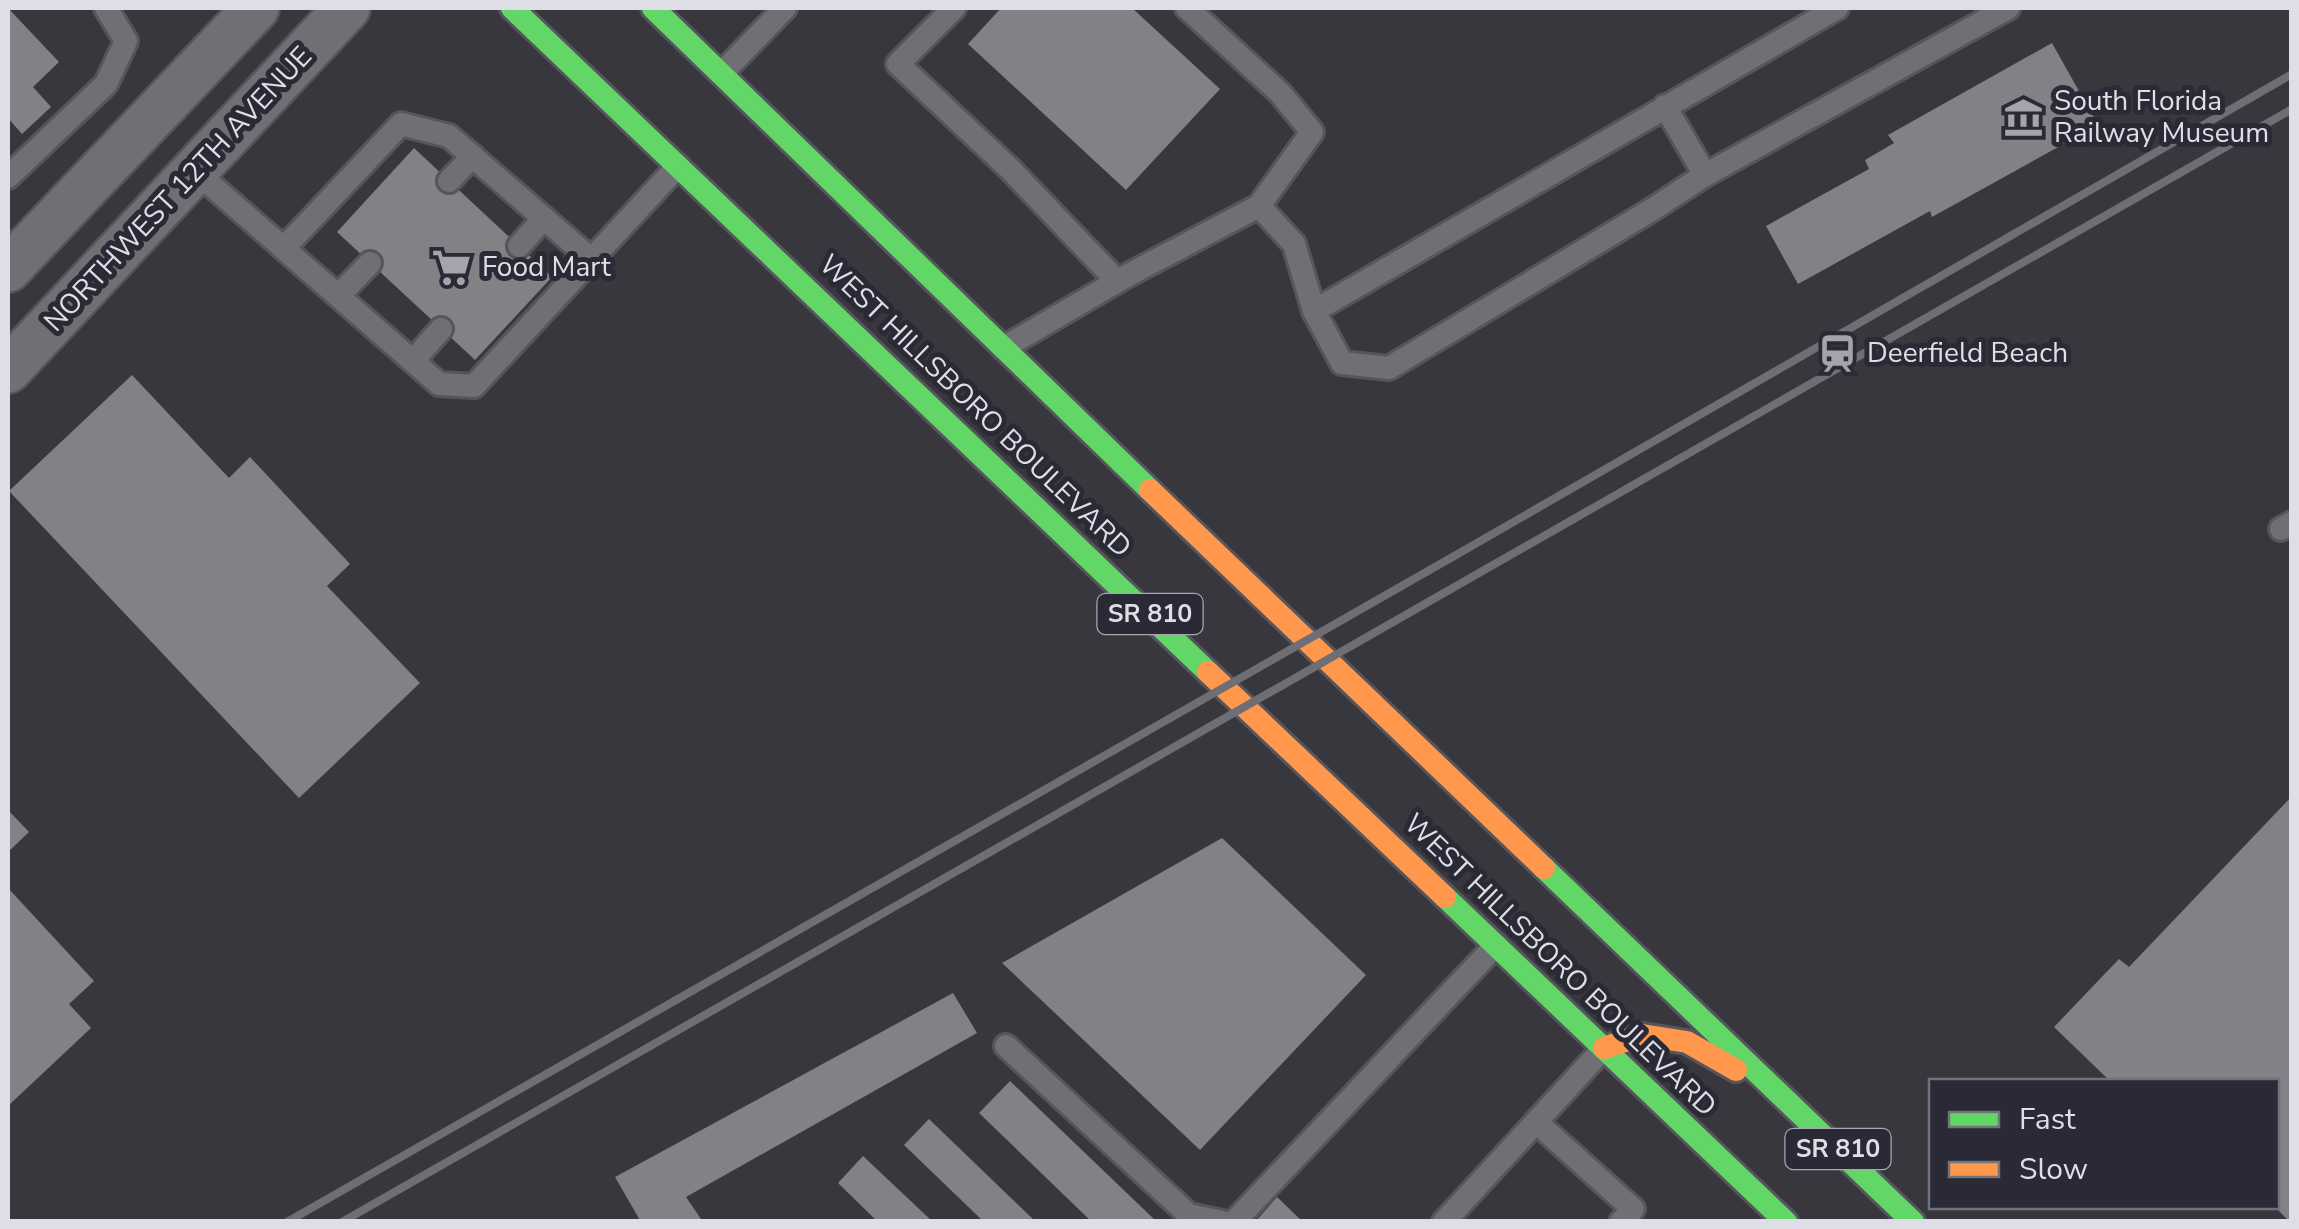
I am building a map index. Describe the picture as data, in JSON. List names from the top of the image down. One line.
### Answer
{"streets":{"main road":["WEST HILLSBORO BOULEVARD","SR 810"],"street":["NORTHWEST 12TH AVENUE"]},"places":{"museum":["South Florida Railway Museum"],"supermarket":["Food Mart"],"station":["Deerfield Beach"]},"legend":["Fast","Slow"]}
